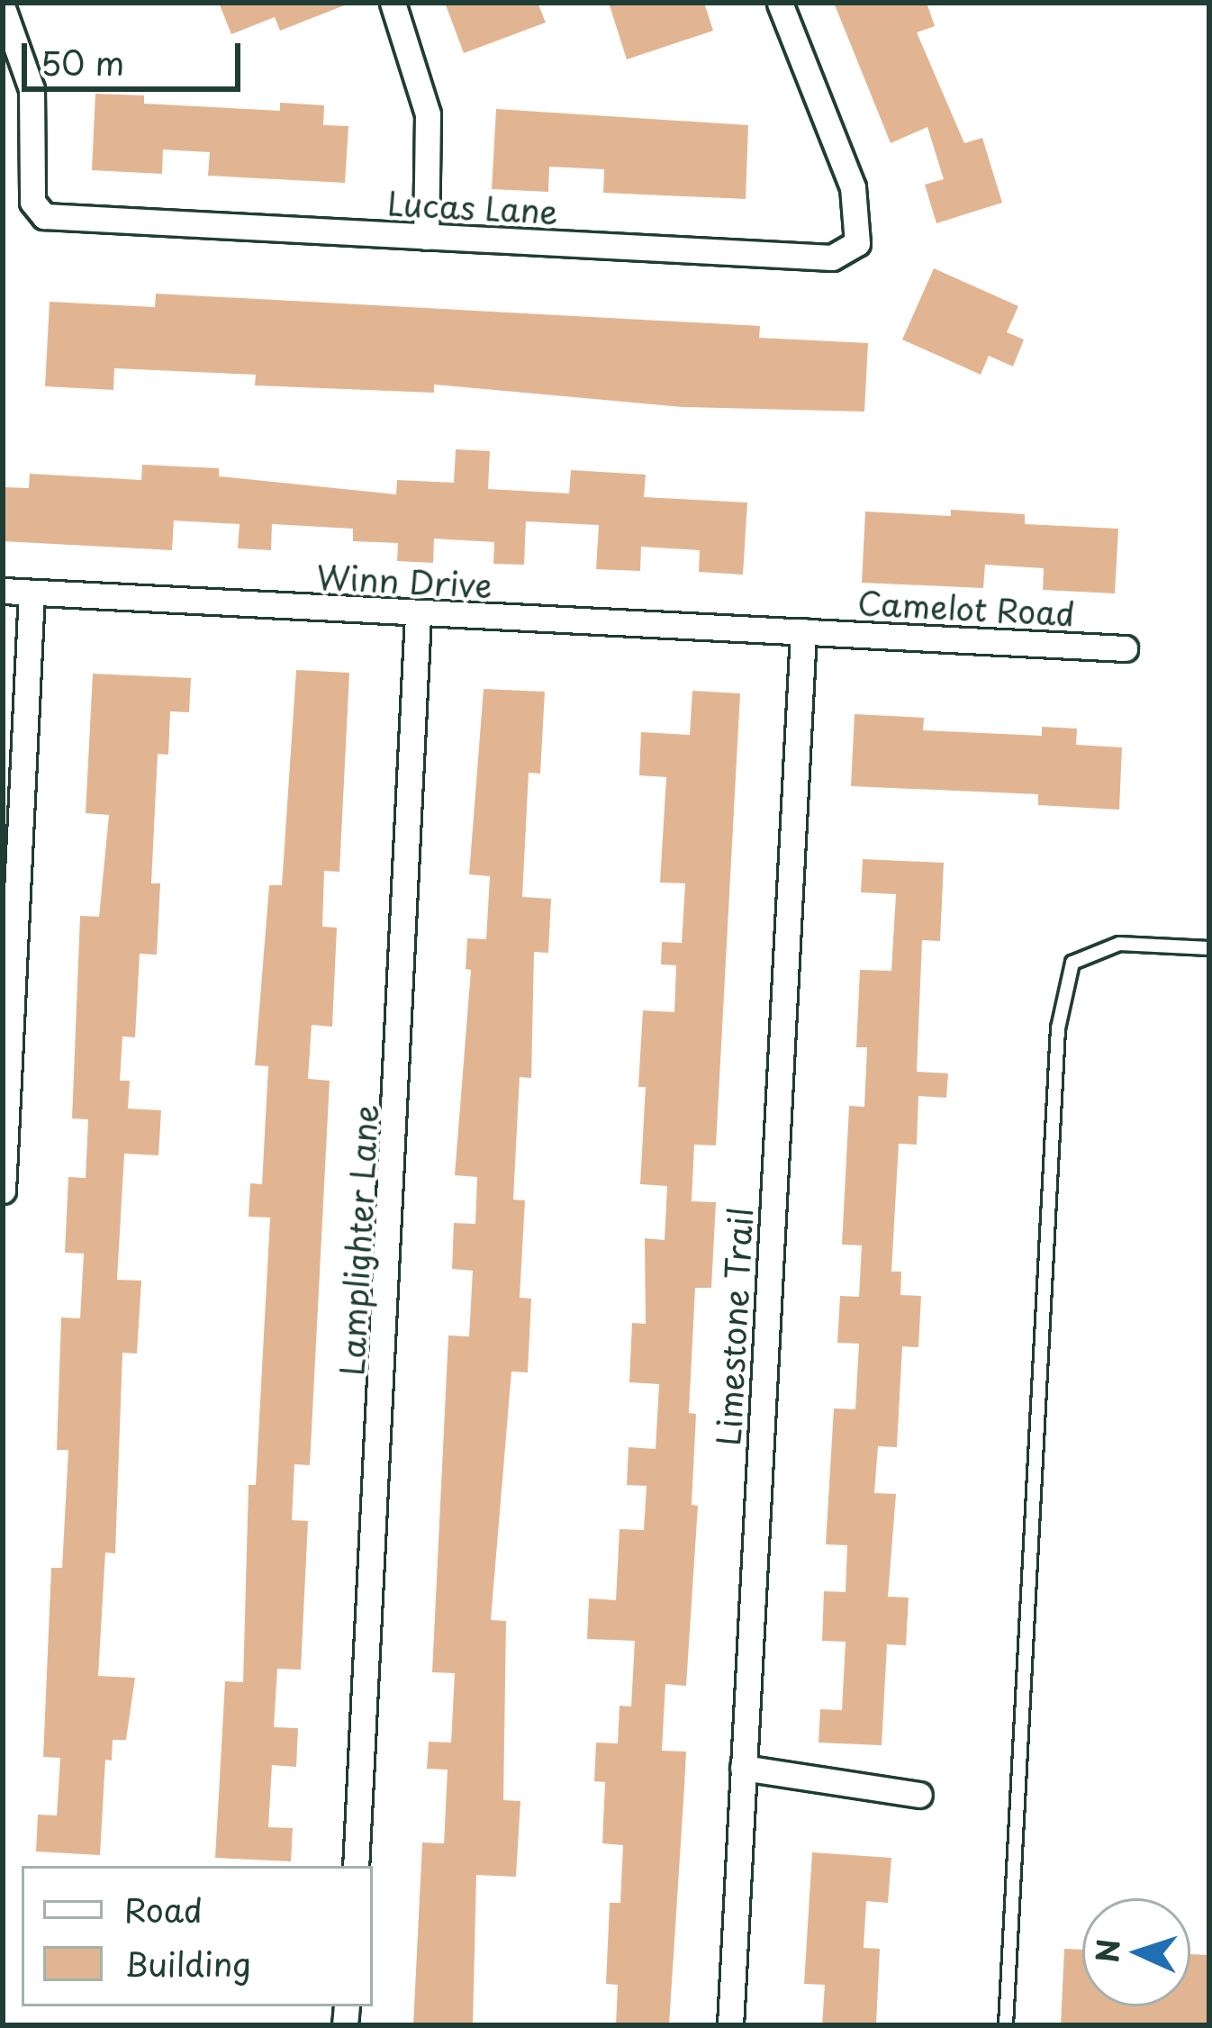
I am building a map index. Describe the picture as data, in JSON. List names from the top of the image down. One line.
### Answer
{"streets":{"street":["Lucas Lane","Winn Drive","Camelot Road","Lamplighter Lane","Limestone Trail"]},"crossings":[["Winn Drive","Camelot Road"],["Winn Drive","Lamplighter Lane"],["Winn Drive","Limestone Trail"],["Camelot Road","Limestone Trail"]],"legend":["Road","Building"],"scale_bar":"50 m","north":"left"}
